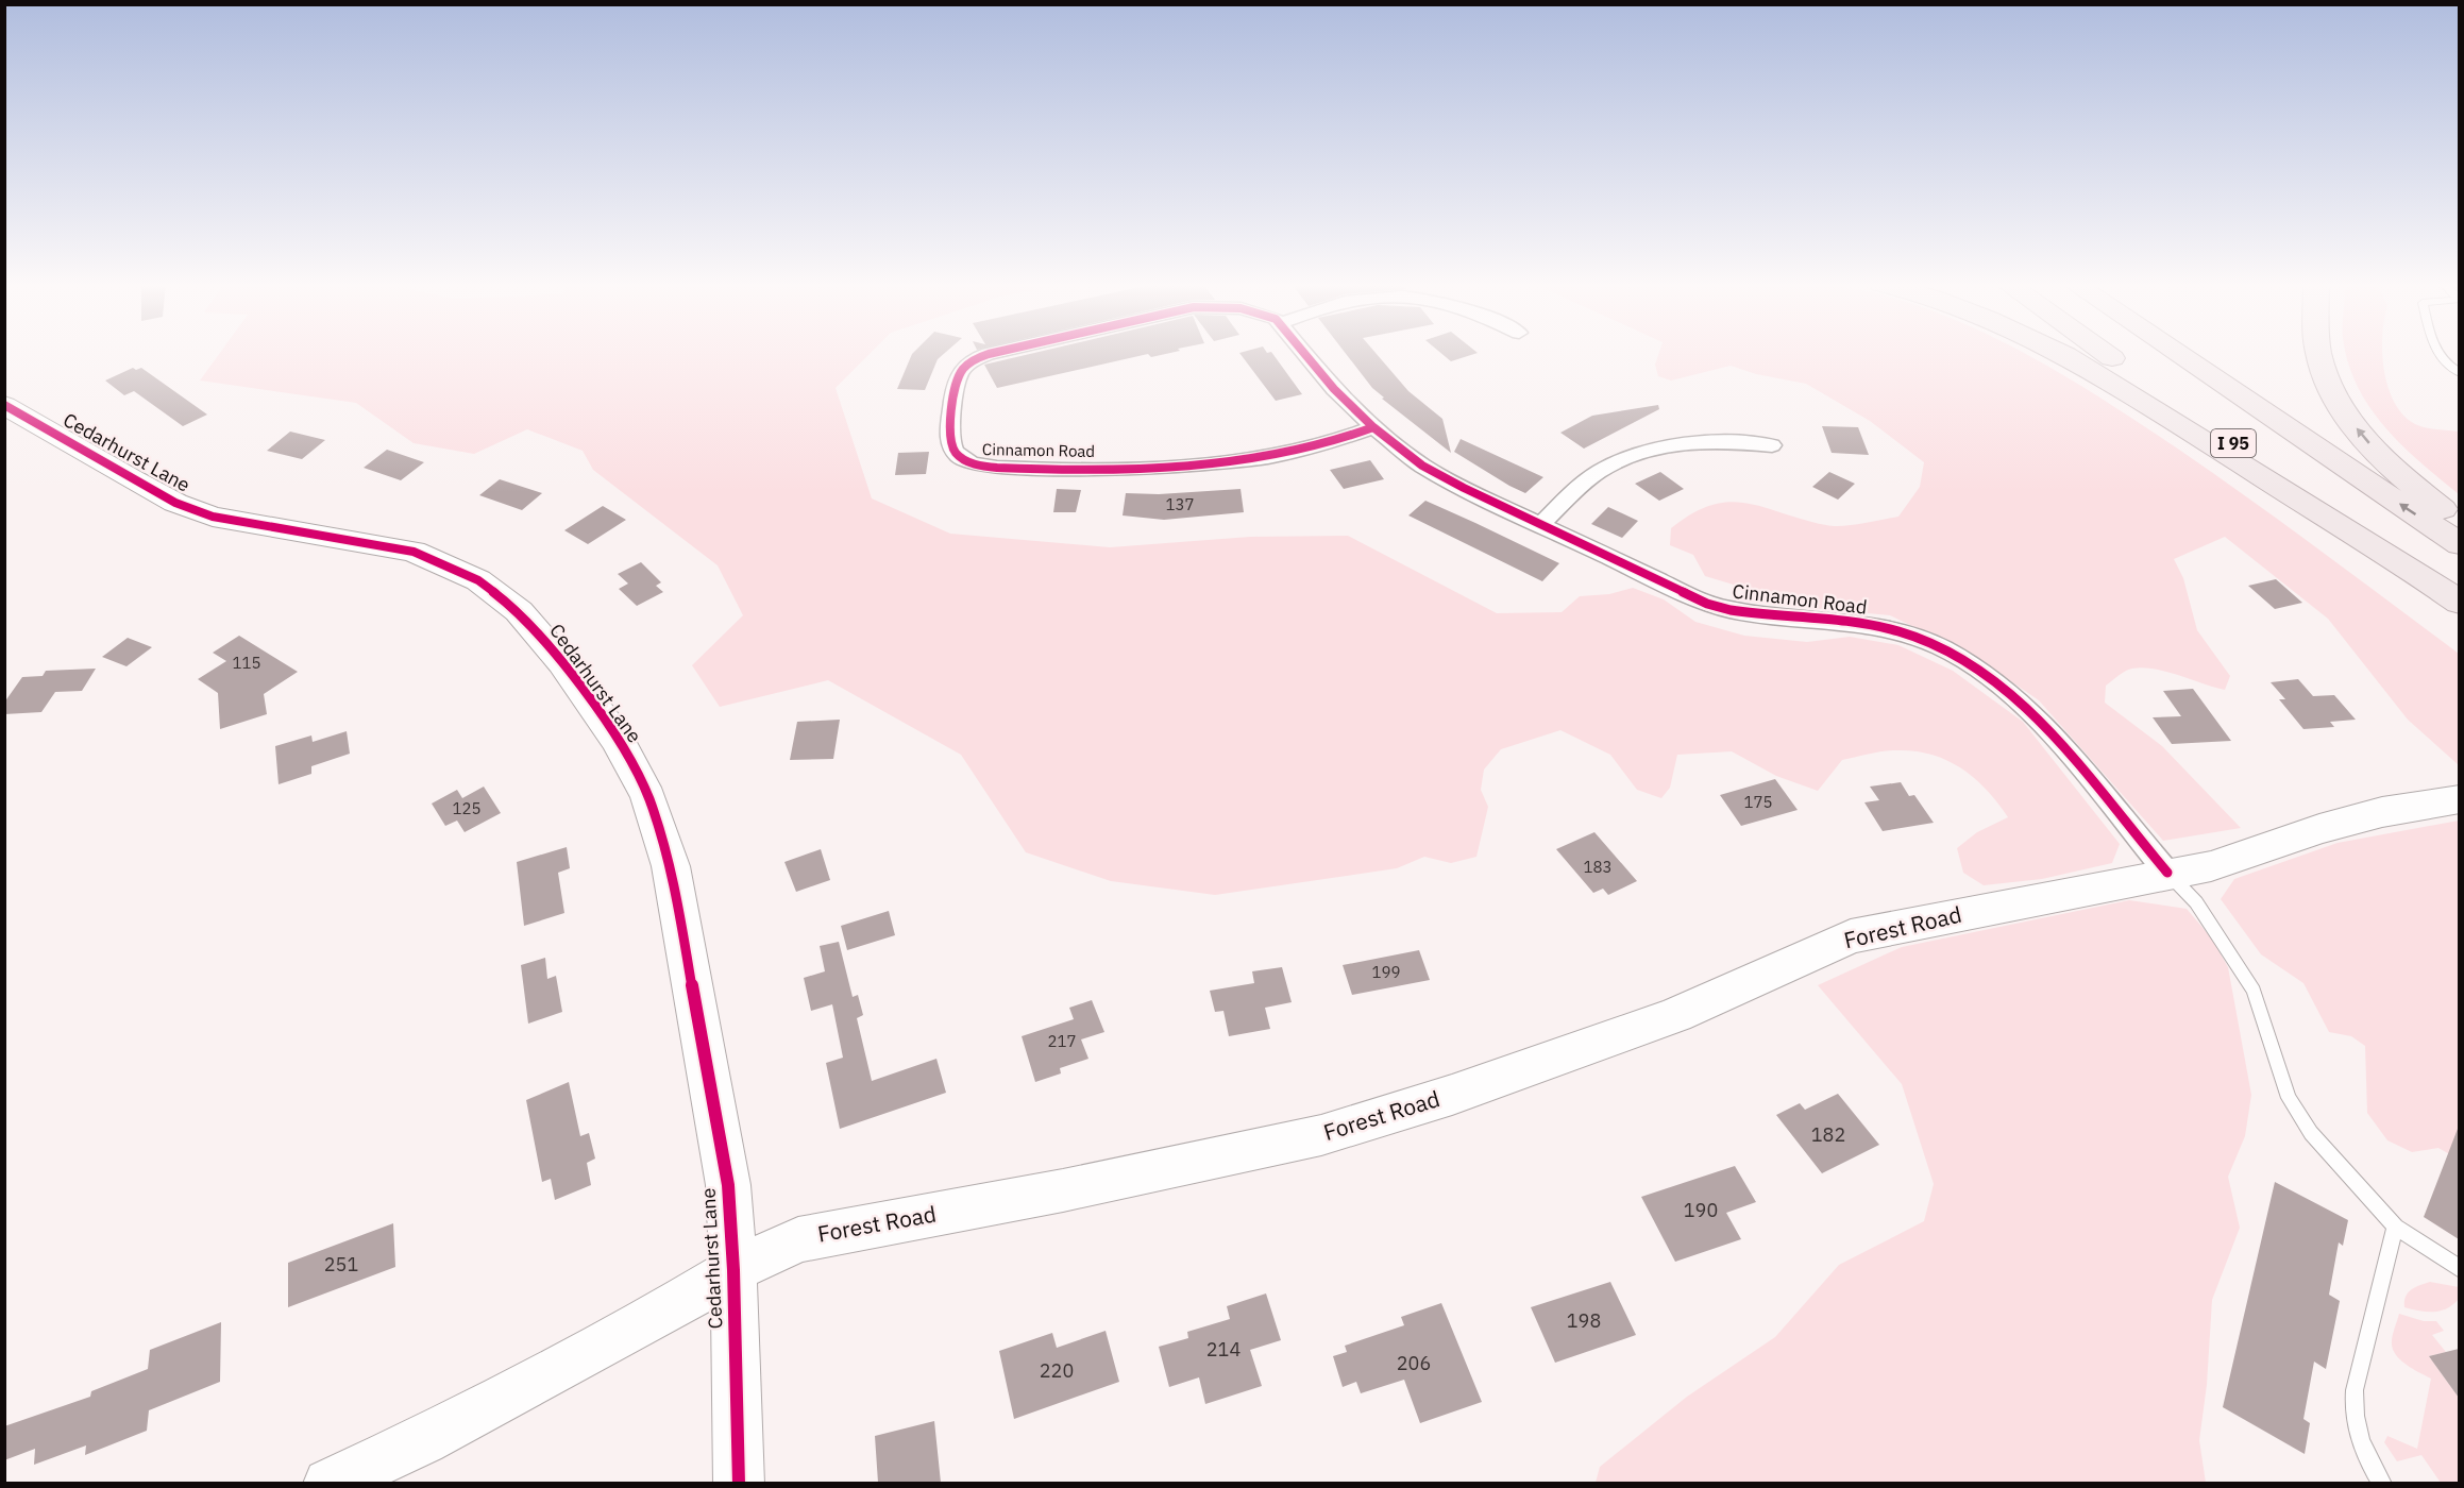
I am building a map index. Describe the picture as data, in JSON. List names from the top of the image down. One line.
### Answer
{"streets":{"highway":["I 95"],"main road":["Cedarhurst Lane","Forest Road"],"street":["Cinnamon Road"]},"crossings":[["Cinnamon Road","Forest Road"],["Cedarhurst Lane","Forest Road"]],"house_numbers":["137","115","175","125","183","199","217","182","190","251","198","214","206","220"]}
